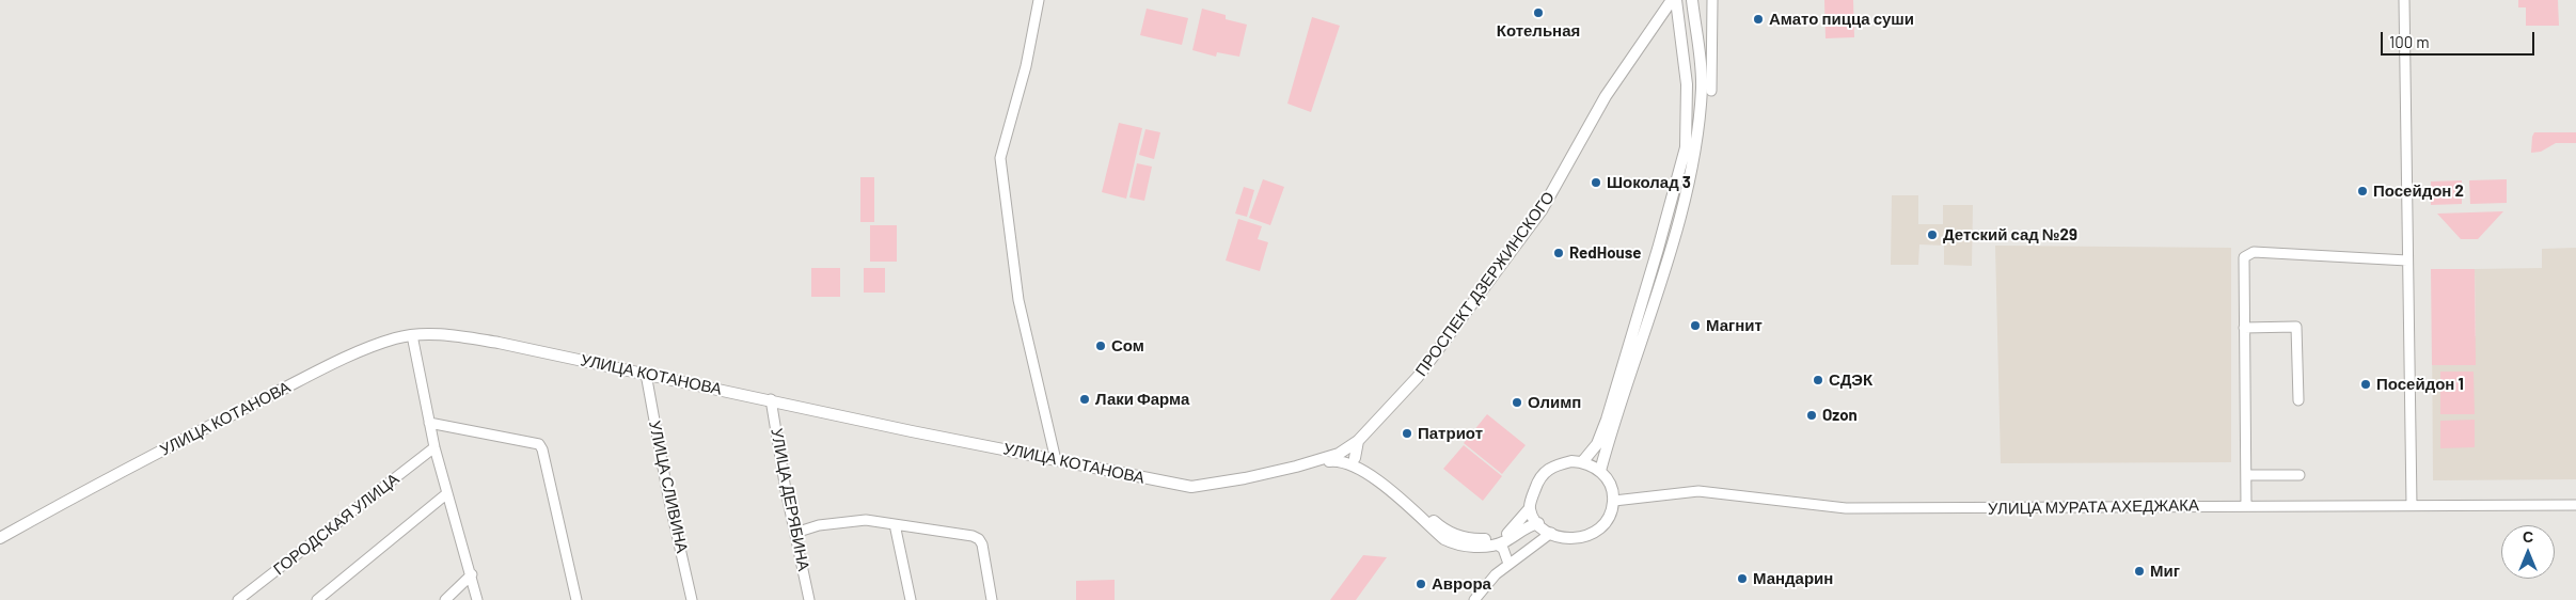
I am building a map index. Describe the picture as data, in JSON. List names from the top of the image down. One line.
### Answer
{"streets":{"street":["ПРОСПЕКТ ДЗЕРЖИНСКОГО","УЛИЦА КОТАНОВА","УЛИЦА СЛИВИНА","УЛИЦА ДЕРЯБИНА","УЛИЦА МУРАТА АХЕДЖАКА","ГОРОДСКАЯ УЛИЦА"]},"crossings":[["ПРОСПЕКТ ДЗЕРЖИНСКОГО","УЛИЦА КОТАНОВА"],["УЛИЦА КОТАНОВА","УЛИЦА СЛИВИНА"],["УЛИЦА КОТАНОВА","УЛИЦА ДЕРЯБИНА"]],"places":["Котельная","Амато пицца суши","Шоколад 3","Посейдон 2","Детский сад №29","RedHouse","Магнит","Сом","СДЭК","Посейдон 1","Лаки Фарма","Олимп","Ozon","Патриот","Миг","Мандарин","Аврора"],"scale_bar":"100 m","north":"top"}
